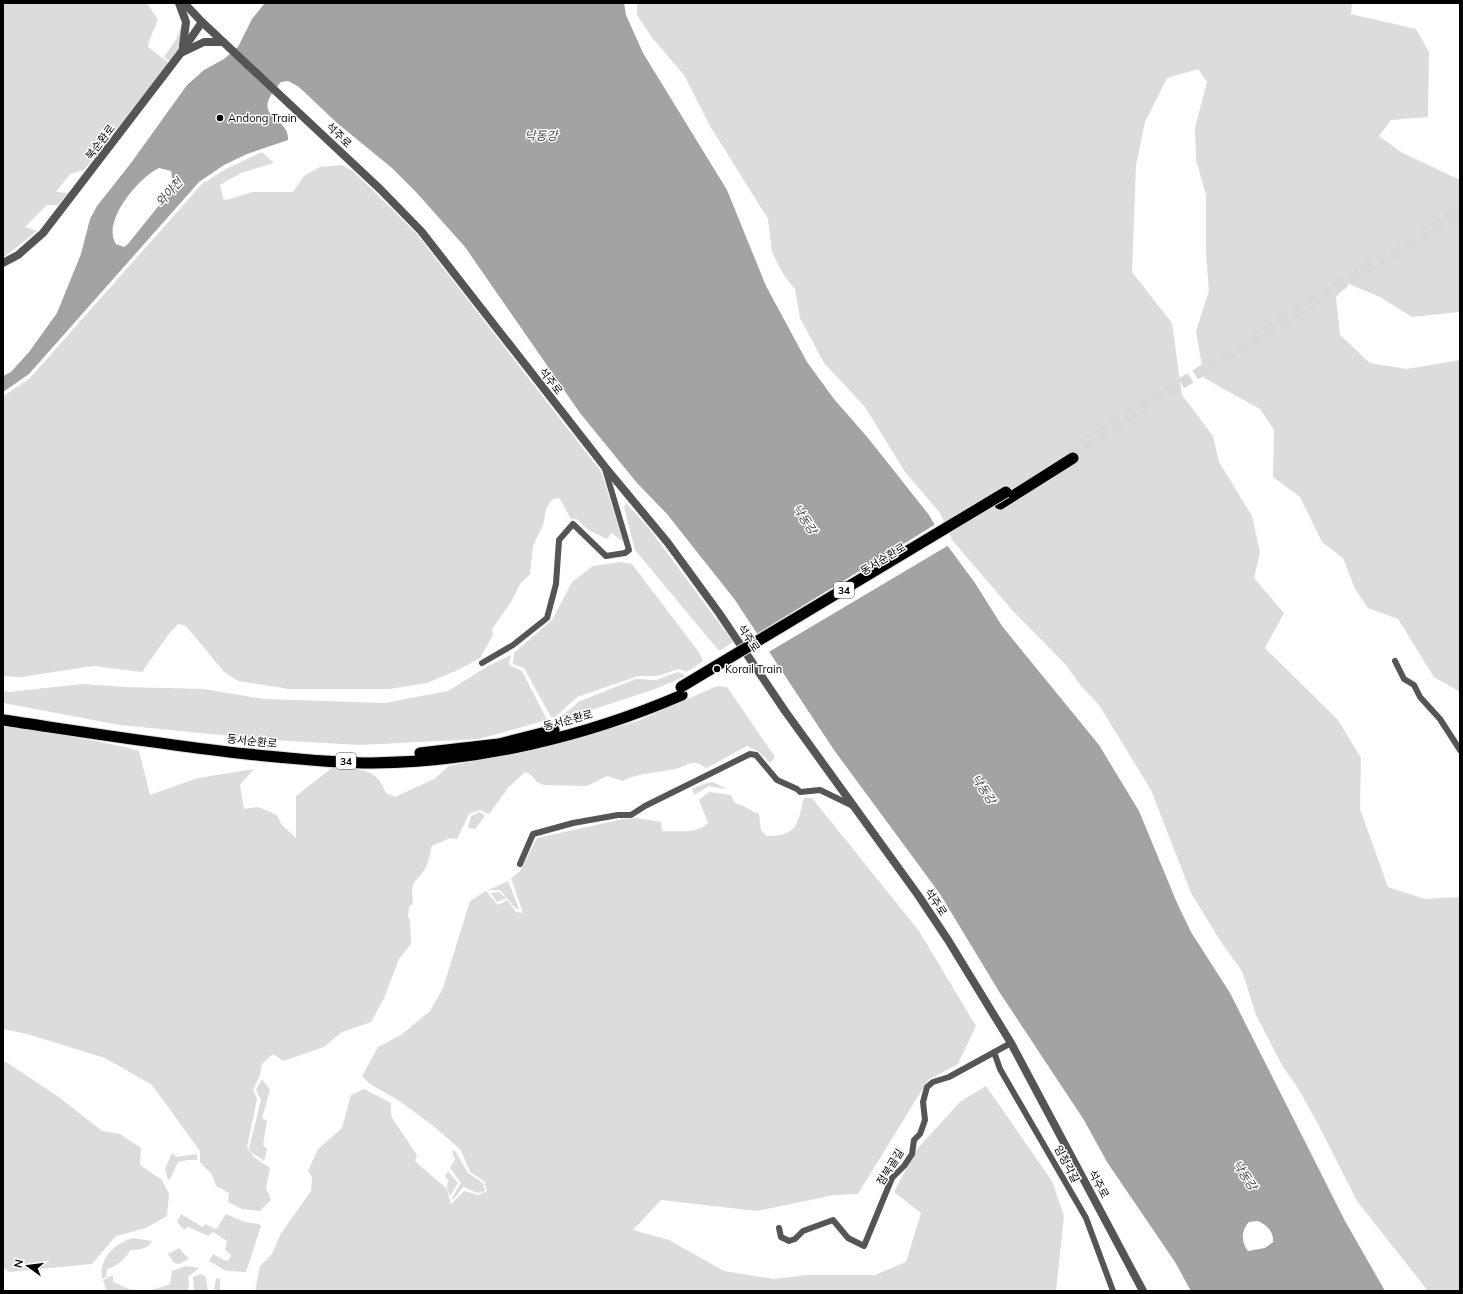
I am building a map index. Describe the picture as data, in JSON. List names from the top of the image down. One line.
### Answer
{"streets":{"highway":["동서순환로","34"],"street":["석주로","북순환로","임청각길","점북골길"]},"crossings":[["석주로","점북골길"],["임청각길","점북골길"]],"water":["낙동강","와야천"],"places":["Andong Train","Korail Train"],"north":"left"}
